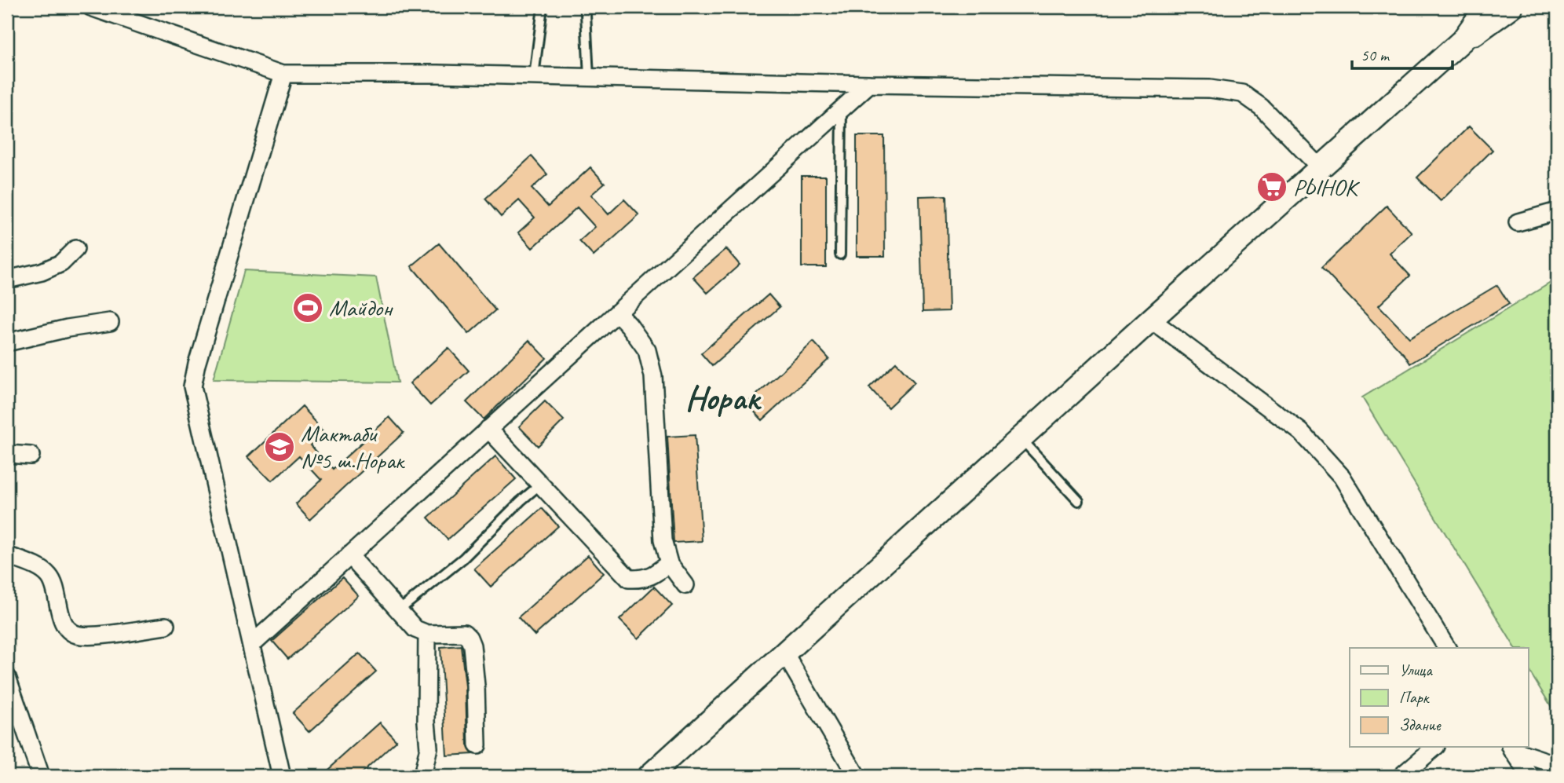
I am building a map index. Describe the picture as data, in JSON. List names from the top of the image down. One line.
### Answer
{"districts":["Норак"],"places":{"supermarket":["РЫНОК"],"sports":["Майдон"],"school or university":["Мактаби №5 ш.Норак"]},"legend":["Улица","Парк","Здание"],"scale_bar":"50 m"}
